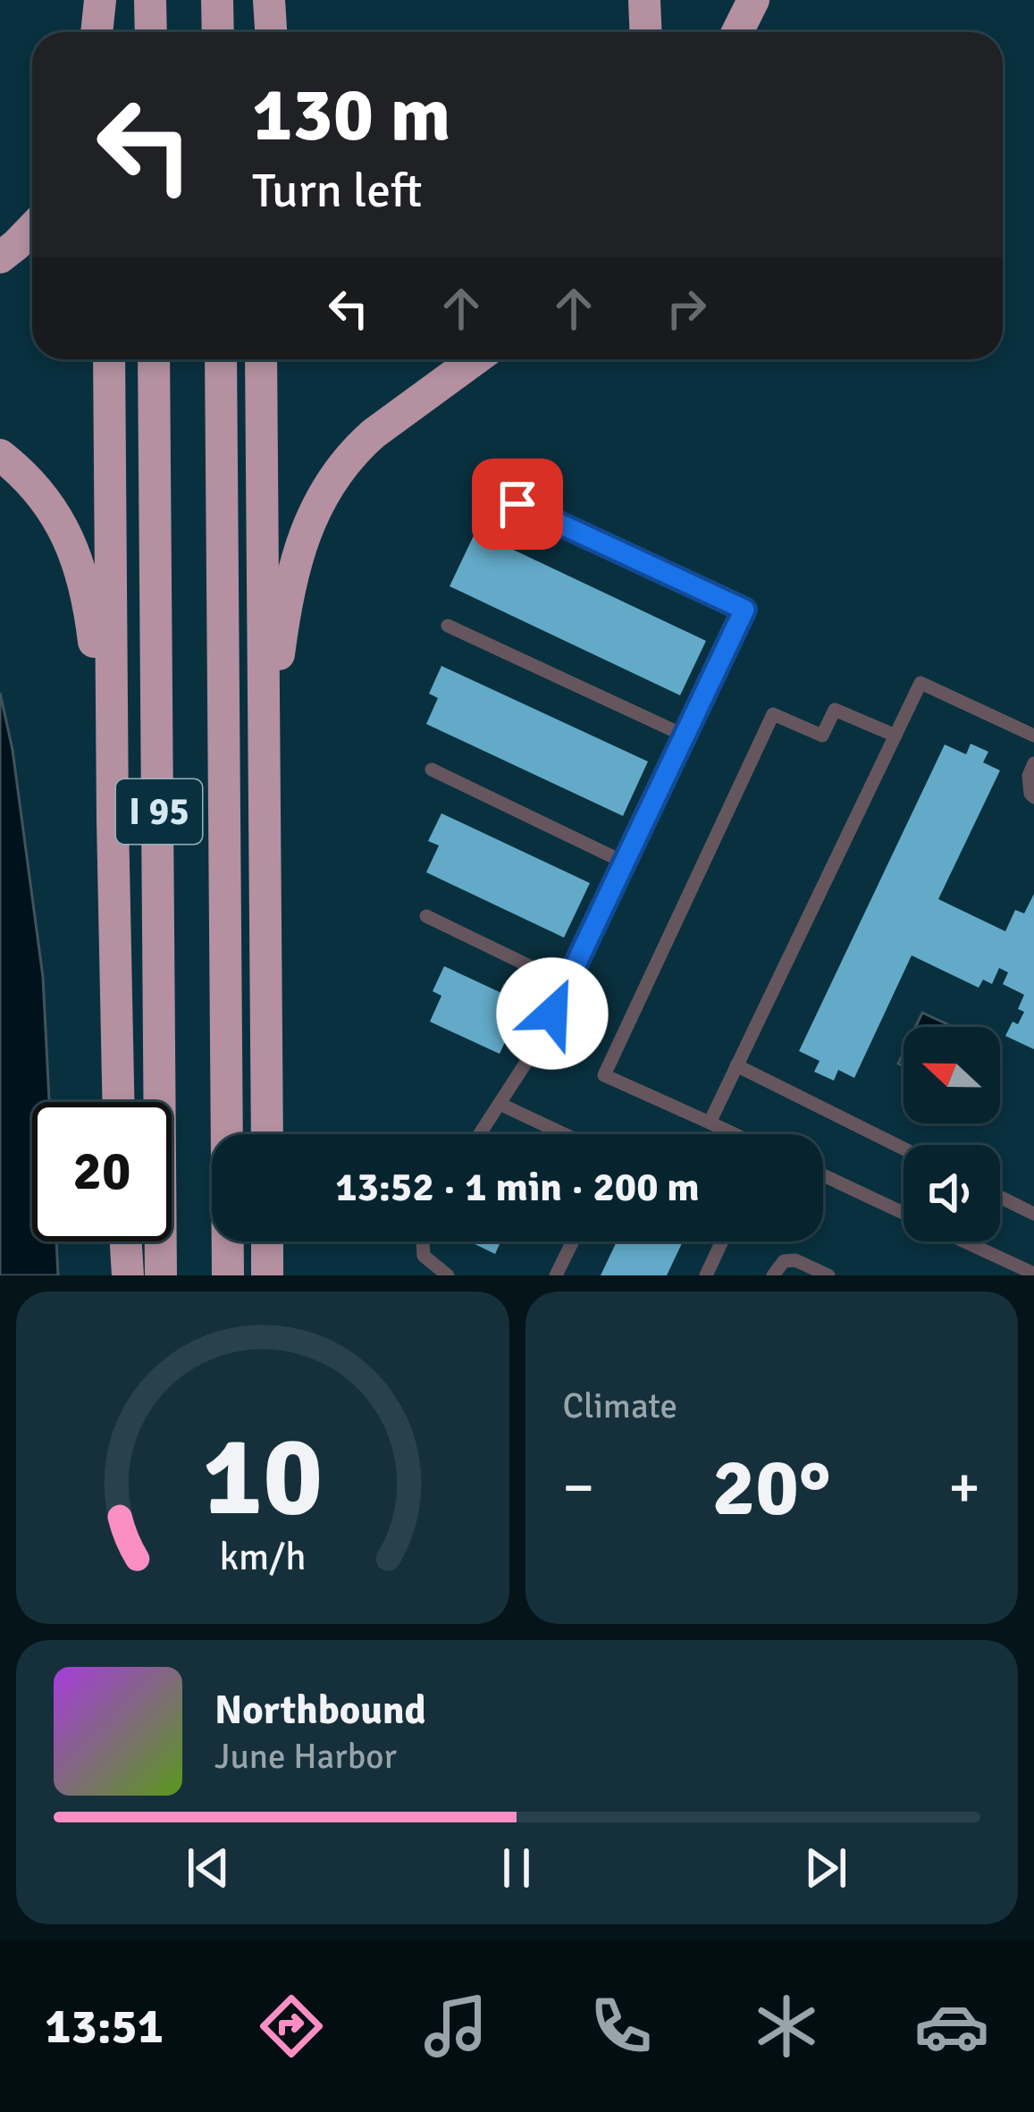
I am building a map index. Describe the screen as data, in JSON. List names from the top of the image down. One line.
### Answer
{"streets":{"highway":["I 95"]},"north":"left","page":{"turn":["130 m","Turn left"],"limit":"20","trip":"13:52 · 1 min · 200 m","tile":"Climate","heat":["−","20°","+"],"song":["Northbound","June Harbor"],"tabs":"13:51","gauge":["10","km/h"]}}
